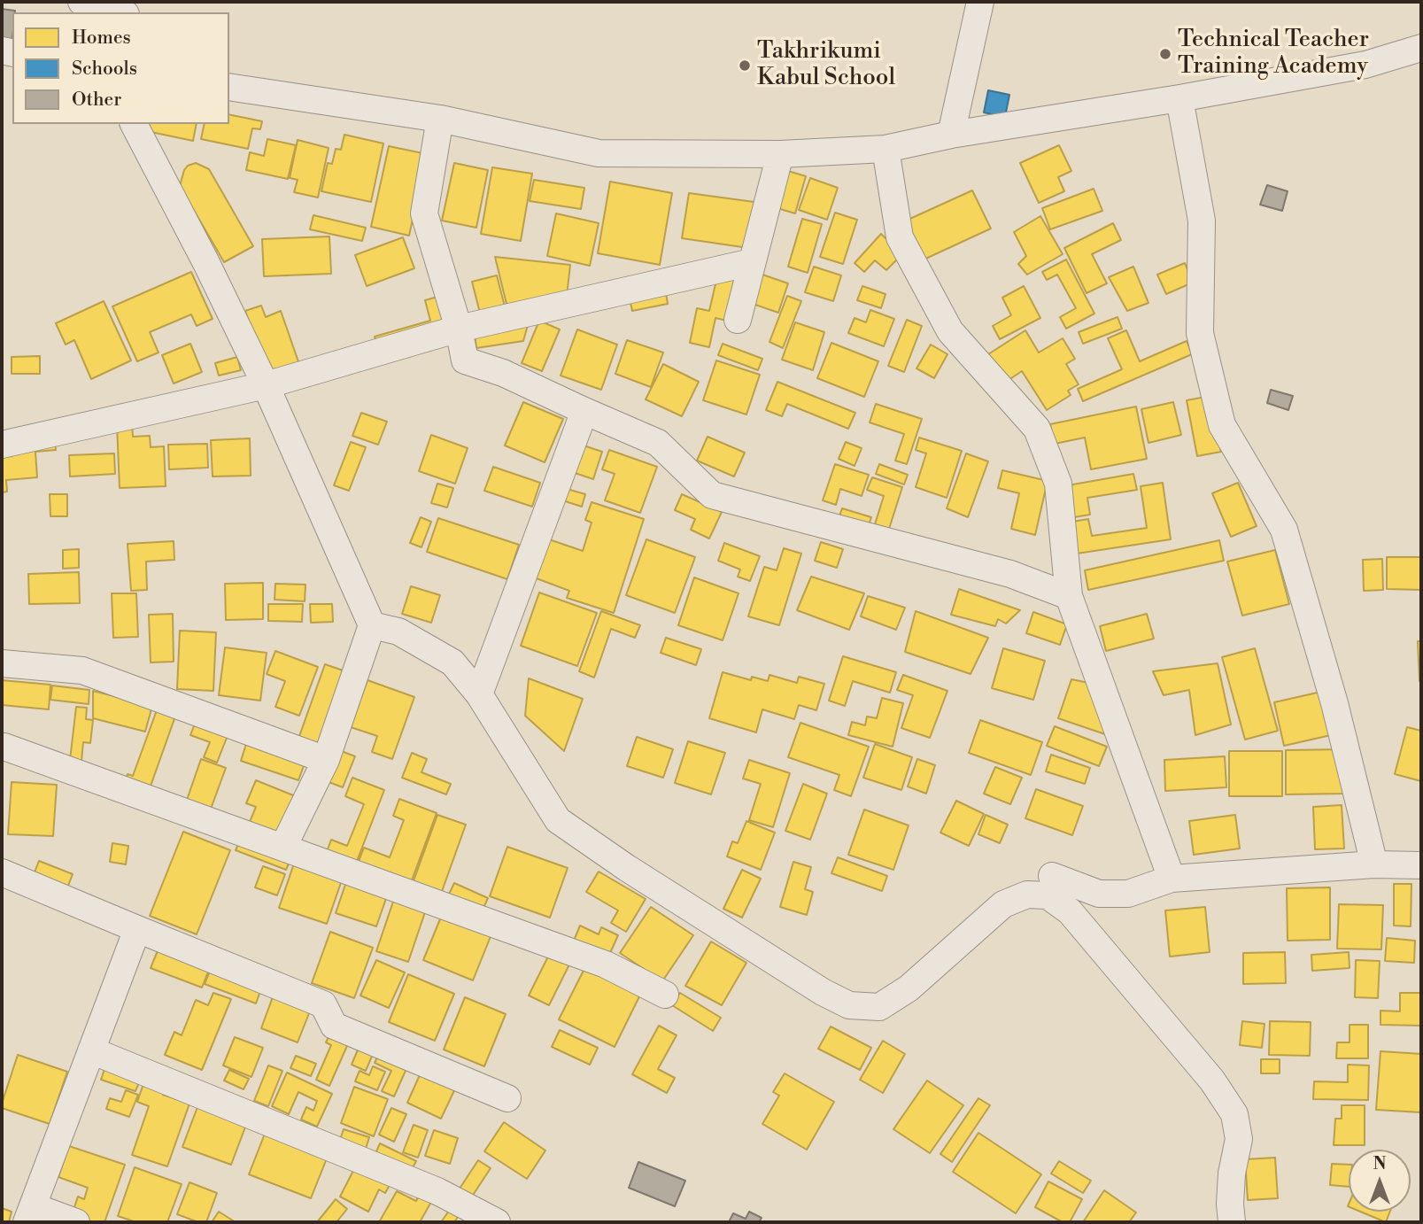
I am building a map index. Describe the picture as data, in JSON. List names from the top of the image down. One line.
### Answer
{"places":["Technical Teacher Training Academy","Takhrikumi Kabul School"],"legend":["Homes","Schools","Other"],"north":"top"}
